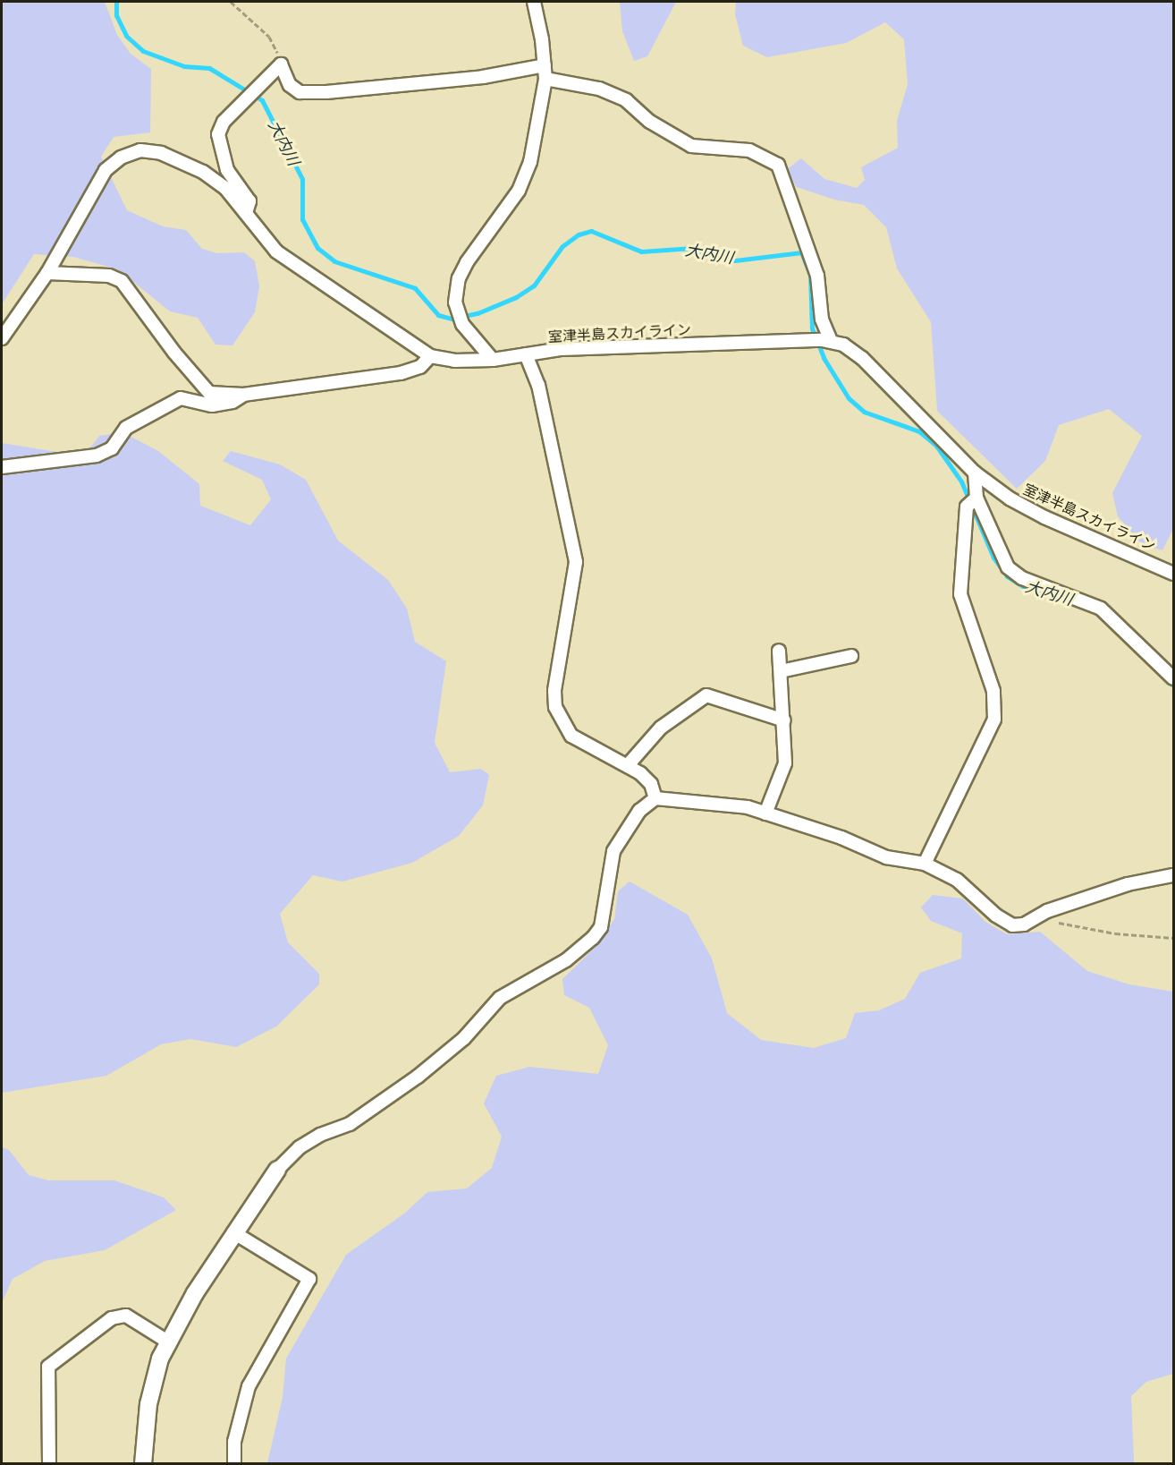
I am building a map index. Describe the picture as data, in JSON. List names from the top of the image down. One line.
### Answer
{"streets":{"street":["室津半島スカイライン"]},"water":["大内川"]}
